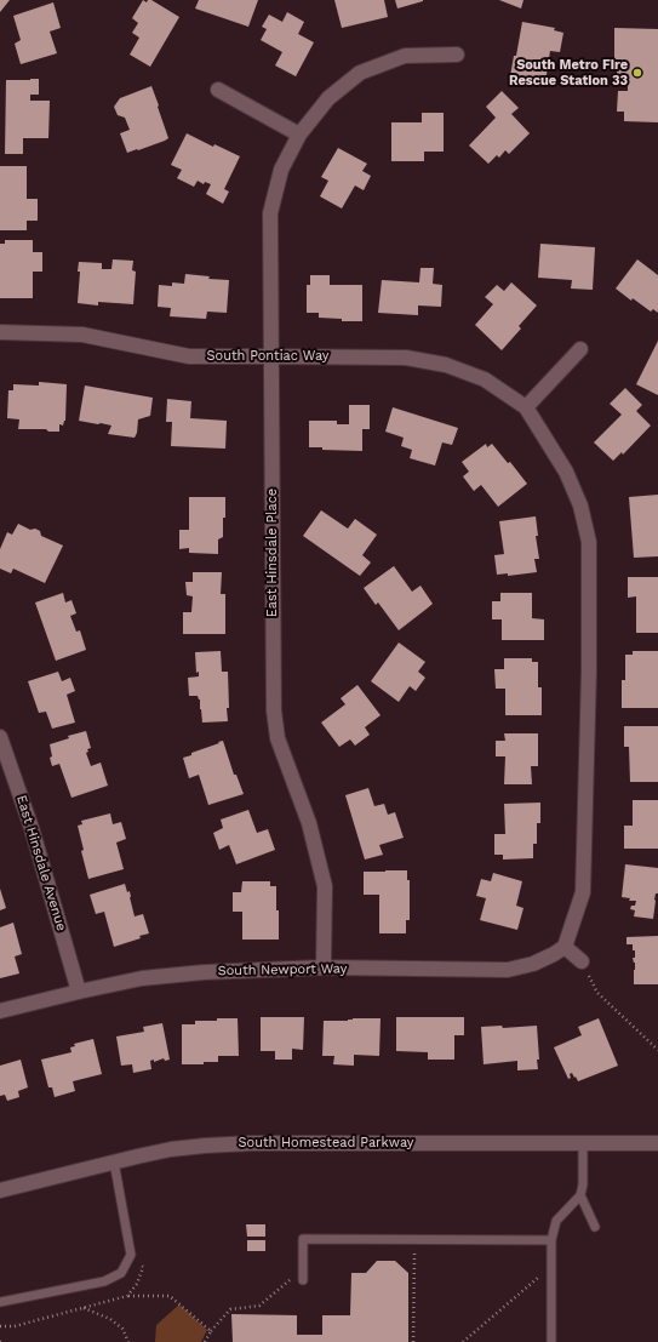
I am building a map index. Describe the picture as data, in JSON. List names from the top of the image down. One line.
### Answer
{"streets":{"street":["South Pontiac Way","East Hinsdale Place","East Hinsdale Avenue","South Newport Way","South Homestead Parkway"]},"crossings":[["South Pontiac Way","East Hinsdale Place"],["South Pontiac Way","South Newport Way"],["East Hinsdale Place","South Newport Way"],["East Hinsdale Avenue","South Newport Way"]],"places":["South Metro Fire Rescue Station 33"]}
